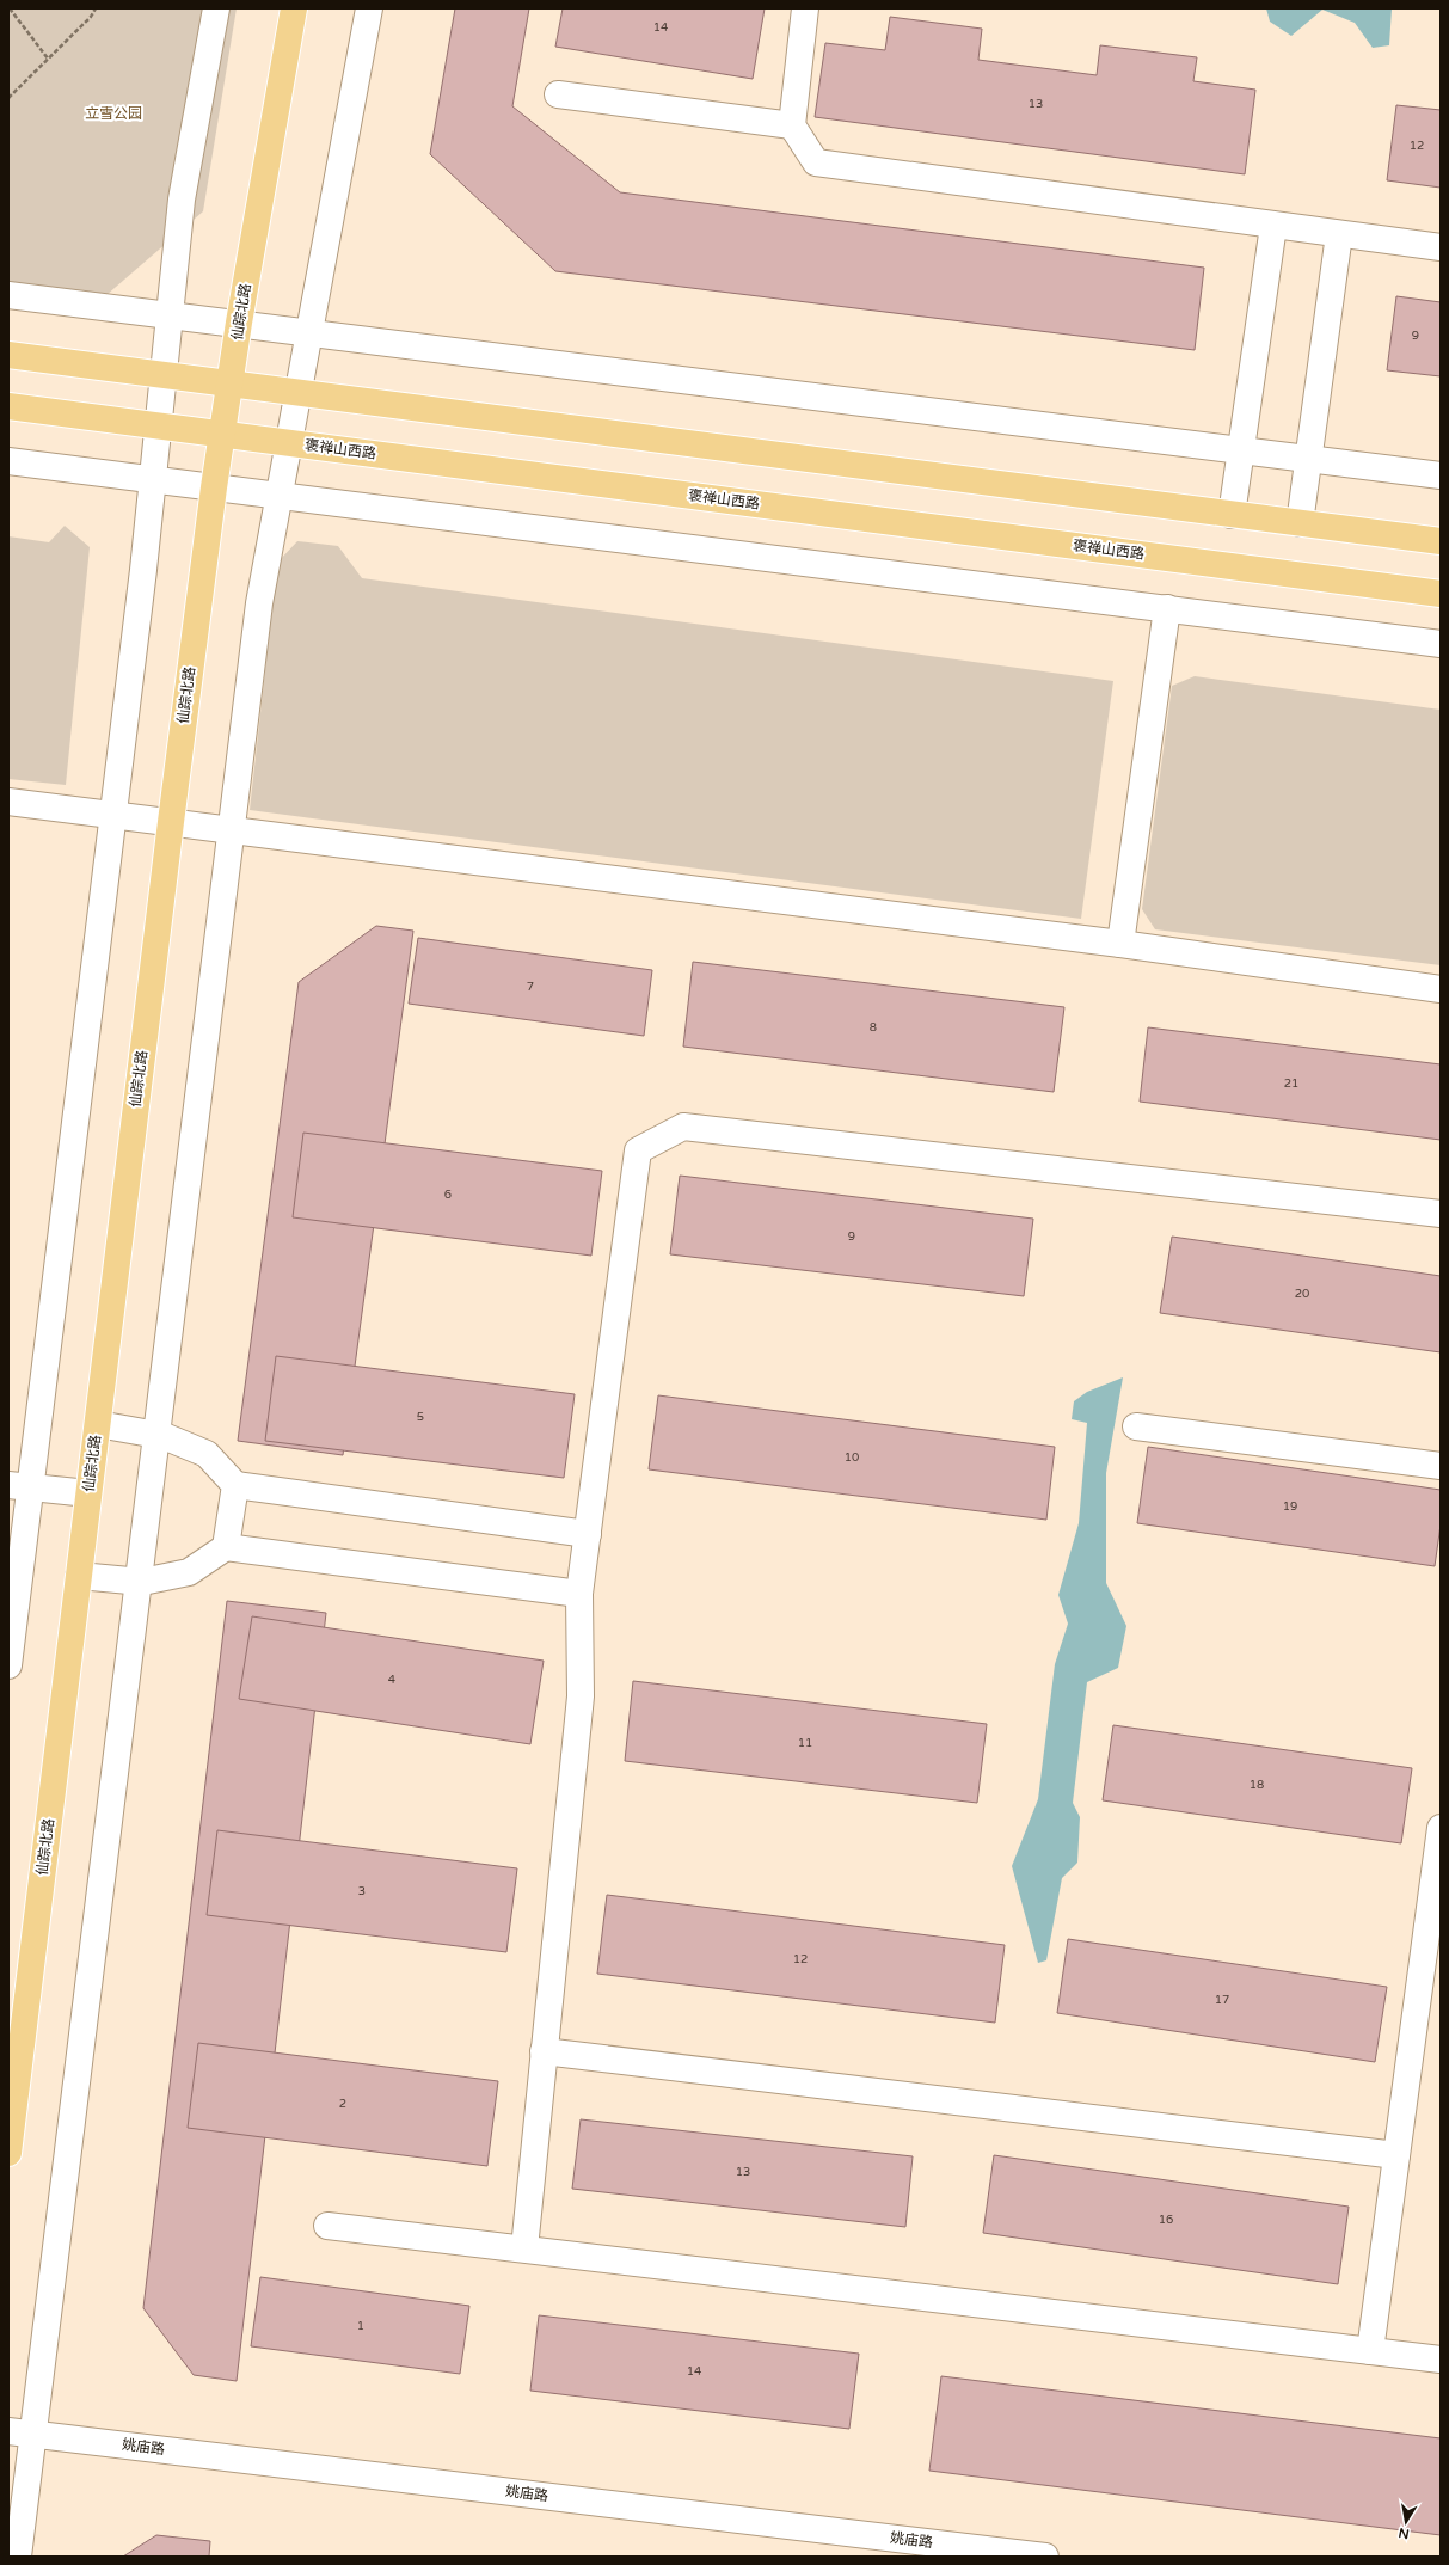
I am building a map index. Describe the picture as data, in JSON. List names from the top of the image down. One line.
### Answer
{"streets":{"main road":["仙踪北路","褒禅山西路"],"street":["姚庙路"]},"crossings":[["仙踪北路","褒禅山西路"]],"parks":["立雪公园"],"house_numbers":["14","13","12","9","7","8","21","6","9","20","5","10","19","4","11","18","3","12","17","2","13","16","1","14"],"north":"bottom"}
